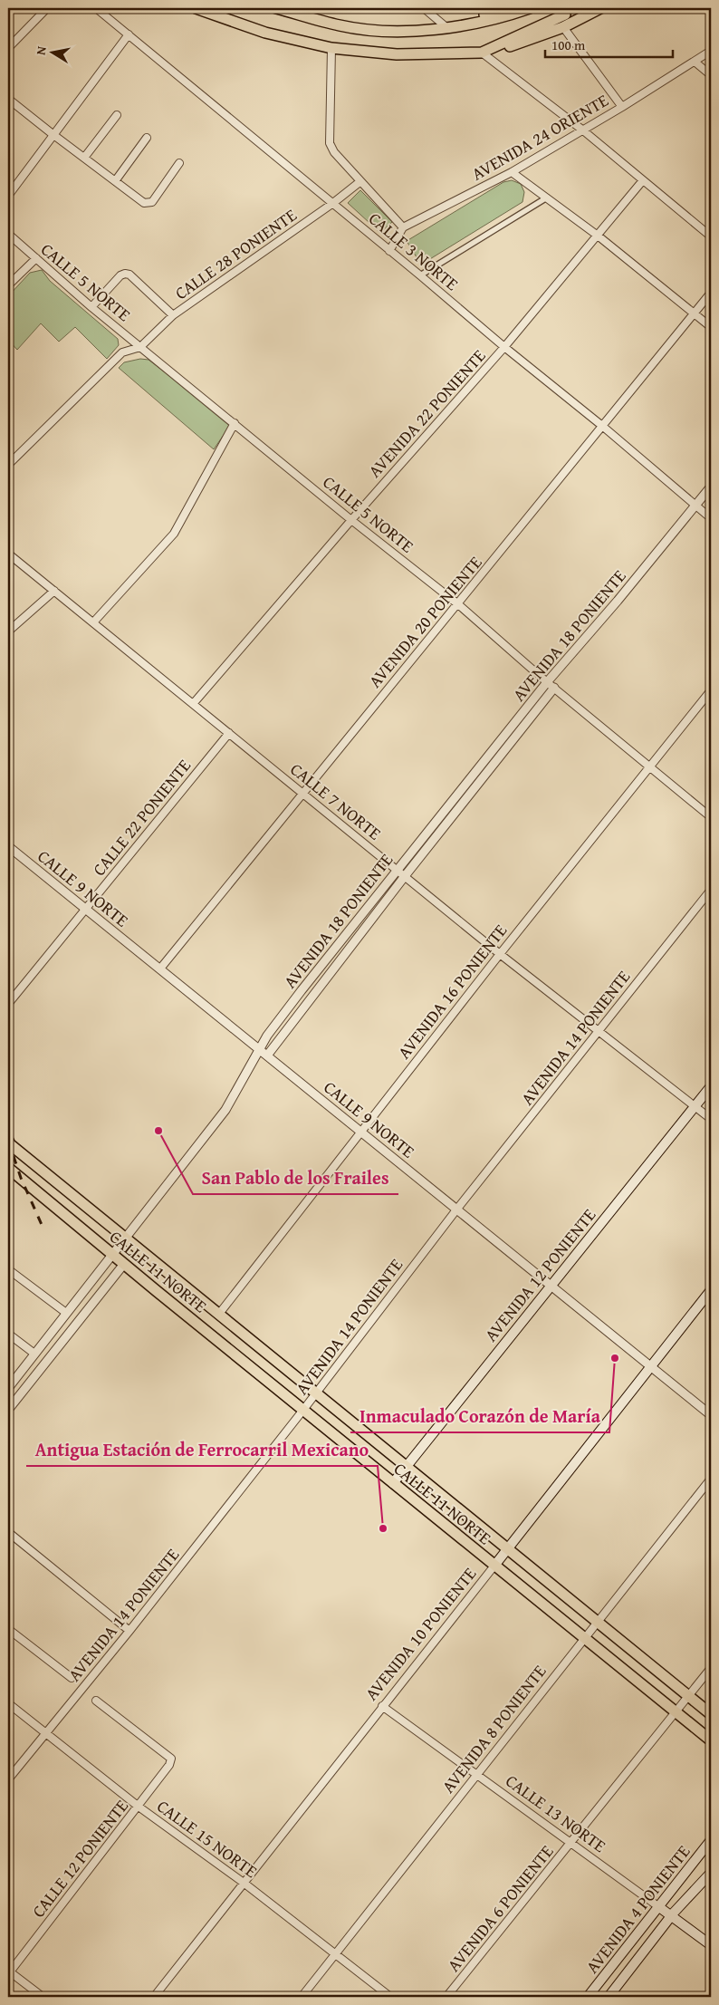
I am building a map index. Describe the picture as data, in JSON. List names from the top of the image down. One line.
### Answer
{"streets":{"main road":["CALLE 11 NORTE","AVENIDA 12 PONIENTE","AVENIDA 10 PONIENTE","CALLE 13 NORTE","AVENIDA 4 PONIENTE"],"street":["AVENIDA 24 ORIENTE","CALLE 3 NORTE","CALLE 28 PONIENTE","CALLE 5 NORTE","AVENIDA 22 PONIENTE","AVENIDA 20 PONIENTE","AVENIDA 18 PONIENTE","CALLE 7 NORTE","CALLE 22 PONIENTE","CALLE 9 NORTE","AVENIDA 16 PONIENTE","AVENIDA 14 PONIENTE","AVENIDA 8 PONIENTE","CALLE 15 NORTE","CALLE 12 PONIENTE","AVENIDA 6 PONIENTE"]},"crossings":[["AVENIDA 24 ORIENTE","CALLE 3 NORTE"],["CALLE 3 NORTE","CALLE 28 PONIENTE"],["CALLE 3 NORTE","AVENIDA 22 PONIENTE"],["CALLE 3 NORTE","AVENIDA 20 PONIENTE"],["CALLE 3 NORTE","AVENIDA 18 PONIENTE"],["CALLE 28 PONIENTE","CALLE 5 NORTE"],["CALLE 5 NORTE","AVENIDA 22 PONIENTE"],["CALLE 5 NORTE","AVENIDA 20 PONIENTE"],["CALLE 5 NORTE","AVENIDA 18 PONIENTE"],["CALLE 5 NORTE","AVENIDA 16 PONIENTE"],["AVENIDA 22 PONIENTE","CALLE 7 NORTE"],["AVENIDA 20 PONIENTE","CALLE 7 NORTE"],["AVENIDA 20 PONIENTE","CALLE 9 NORTE"],["AVENIDA 18 PONIENTE","CALLE 7 NORTE"],["AVENIDA 18 PONIENTE","CALLE 9 NORTE"],["AVENIDA 18 PONIENTE","CALLE 11 NORTE"],["CALLE 7 NORTE","CALLE 22 PONIENTE"],["CALLE 7 NORTE","AVENIDA 16 PONIENTE"],["CALLE 7 NORTE","AVENIDA 14 PONIENTE"],["CALLE 7 NORTE","AVENIDA 12 PONIENTE"],["CALLE 22 PONIENTE","CALLE 9 NORTE"],["CALLE 9 NORTE","AVENIDA 16 PONIENTE"],["CALLE 9 NORTE","AVENIDA 14 PONIENTE"],["CALLE 9 NORTE","AVENIDA 12 PONIENTE"],["CALLE 9 NORTE","AVENIDA 10 PONIENTE"],["AVENIDA 16 PONIENTE","CALLE 11 NORTE"],["AVENIDA 14 PONIENTE","CALLE 11 NORTE"],["AVENIDA 14 PONIENTE","CALLE 15 NORTE"],["CALLE 11 NORTE","AVENIDA 12 PONIENTE"],["CALLE 11 NORTE","AVENIDA 10 PONIENTE"],["CALLE 11 NORTE","AVENIDA 8 PONIENTE"],["CALLE 11 NORTE","AVENIDA 6 PONIENTE"],["AVENIDA 10 PONIENTE","CALLE 13 NORTE"],["AVENIDA 10 PONIENTE","CALLE 15 NORTE"],["AVENIDA 8 PONIENTE","CALLE 13 NORTE"],["AVENIDA 8 PONIENTE","CALLE 15 NORTE"],["CALLE 13 NORTE","AVENIDA 6 PONIENTE"],["CALLE 13 NORTE","AVENIDA 4 PONIENTE"],["CALLE 15 NORTE","CALLE 12 PONIENTE"]],"places":["San Pablo de los Frailes","Inmaculado Corazón de María","Antigua Estación de Ferrocarril Mexicano"],"scale_bar":"100 m","north":"left"}
